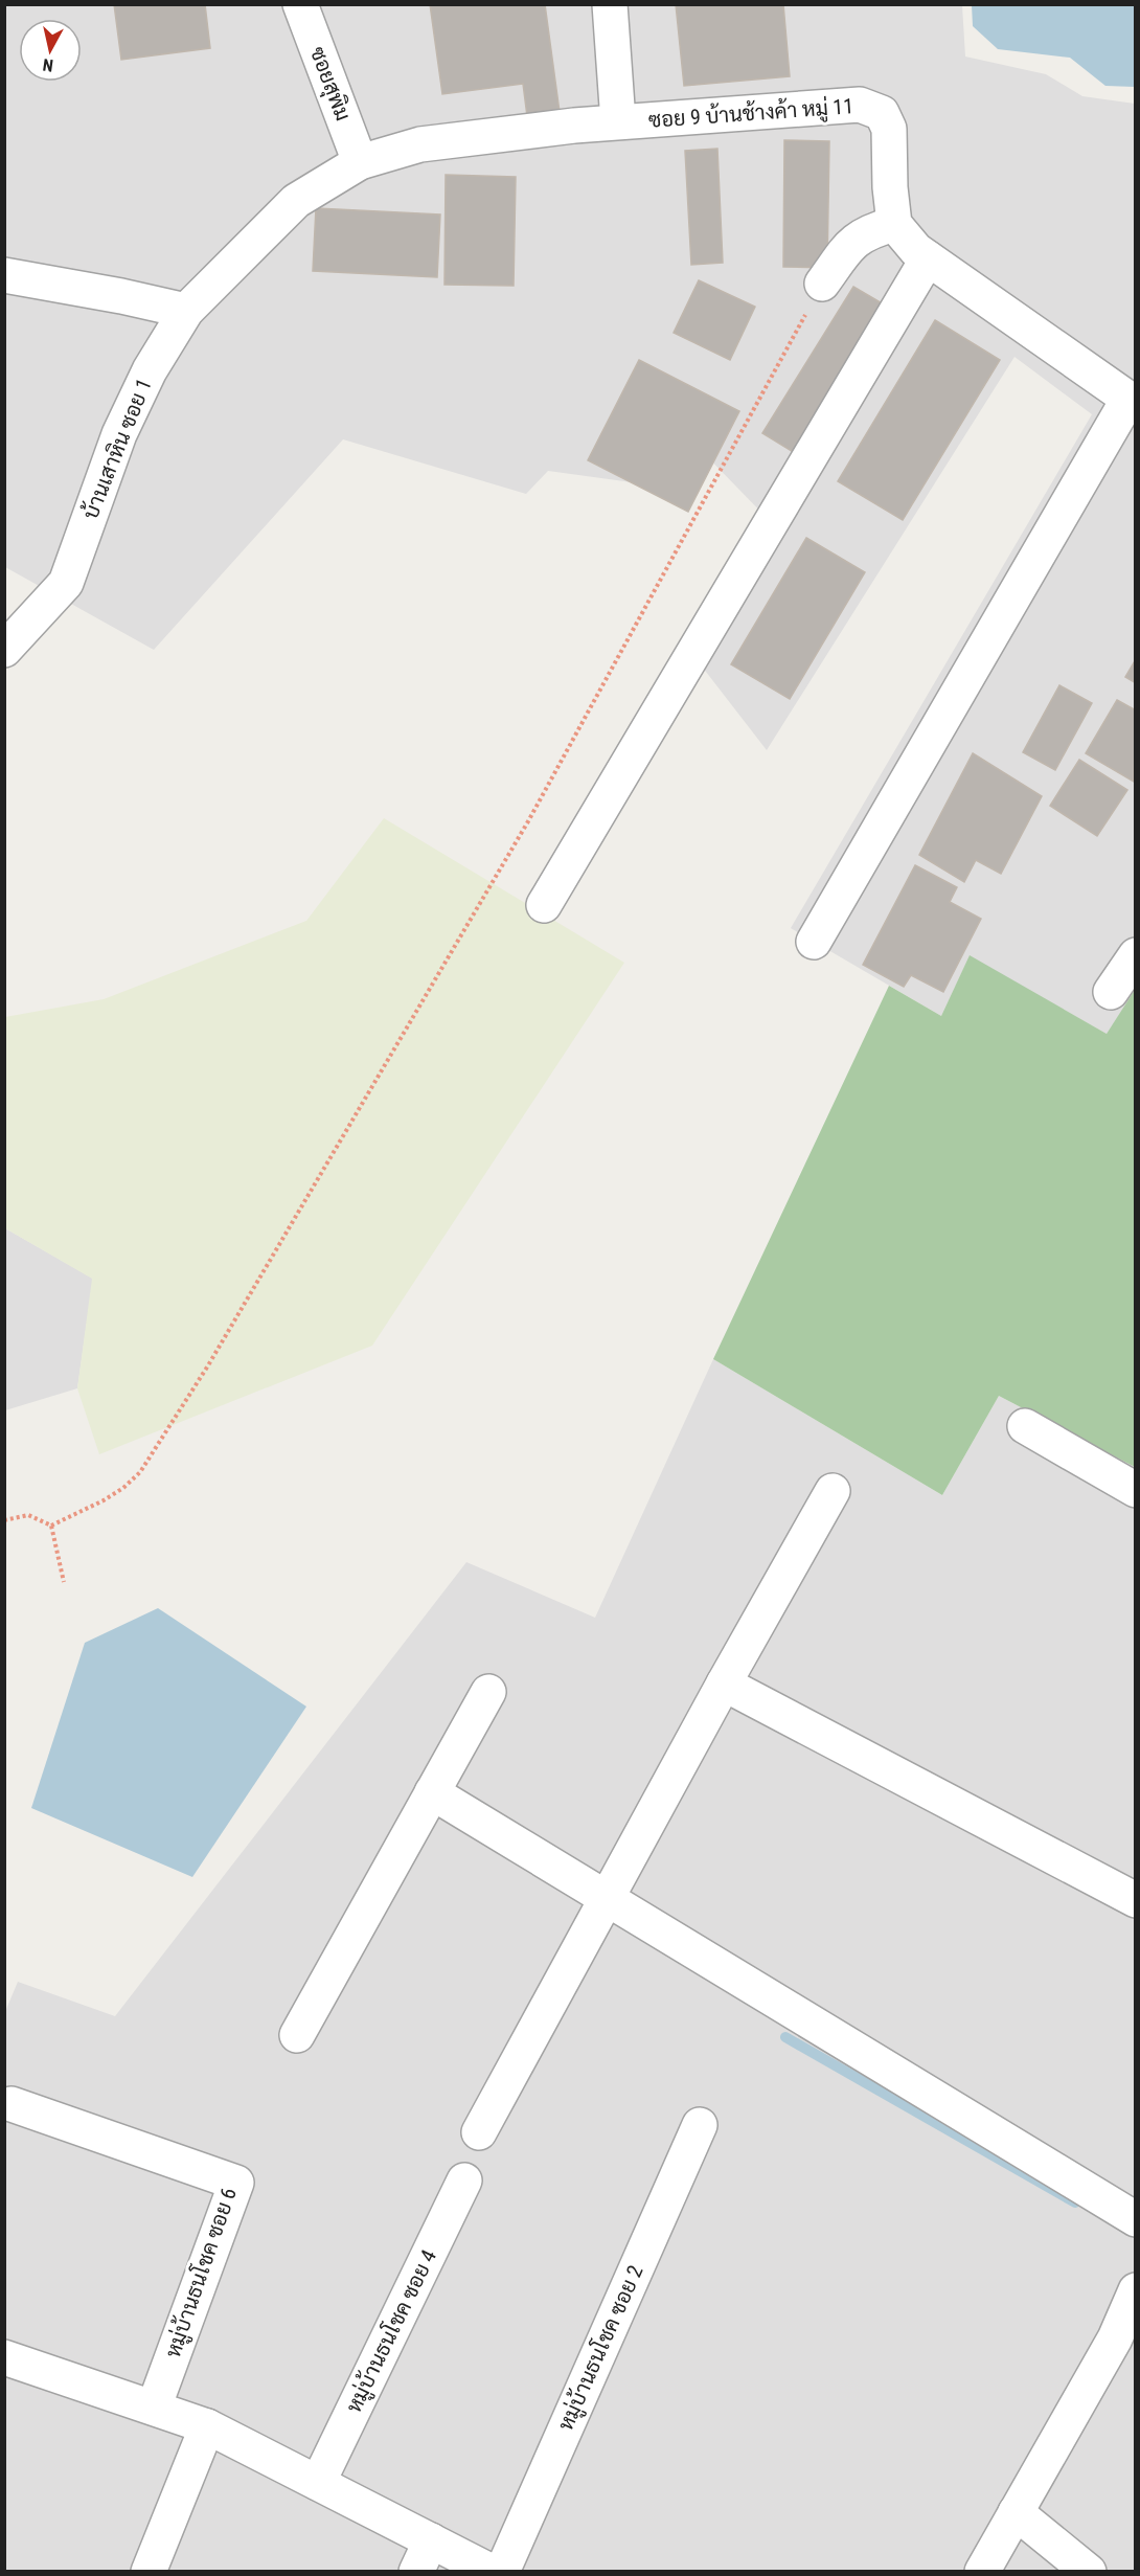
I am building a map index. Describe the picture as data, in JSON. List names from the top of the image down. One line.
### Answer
{"streets":{"street":["ซอยสุพิม","ซอย 9 บ้านช้างค้า หมู่ 11","บ้านเสาหิน ซอย 1","หมู่บ้านธนโชค ซอย 6","หมู่บ้านธนโชค ซอย 4","หมู่บ้านธนโชค ซอย 2"]},"crossings":[["ซอยสุพิม","ซอย 9 บ้านช้างค้า หมู่ 11"],["ซอยสุพิม","บ้านเสาหิน ซอย 1"],["ซอย 9 บ้านช้างค้า หมู่ 11","บ้านเสาหิน ซอย 1"]],"north":"bottom"}
